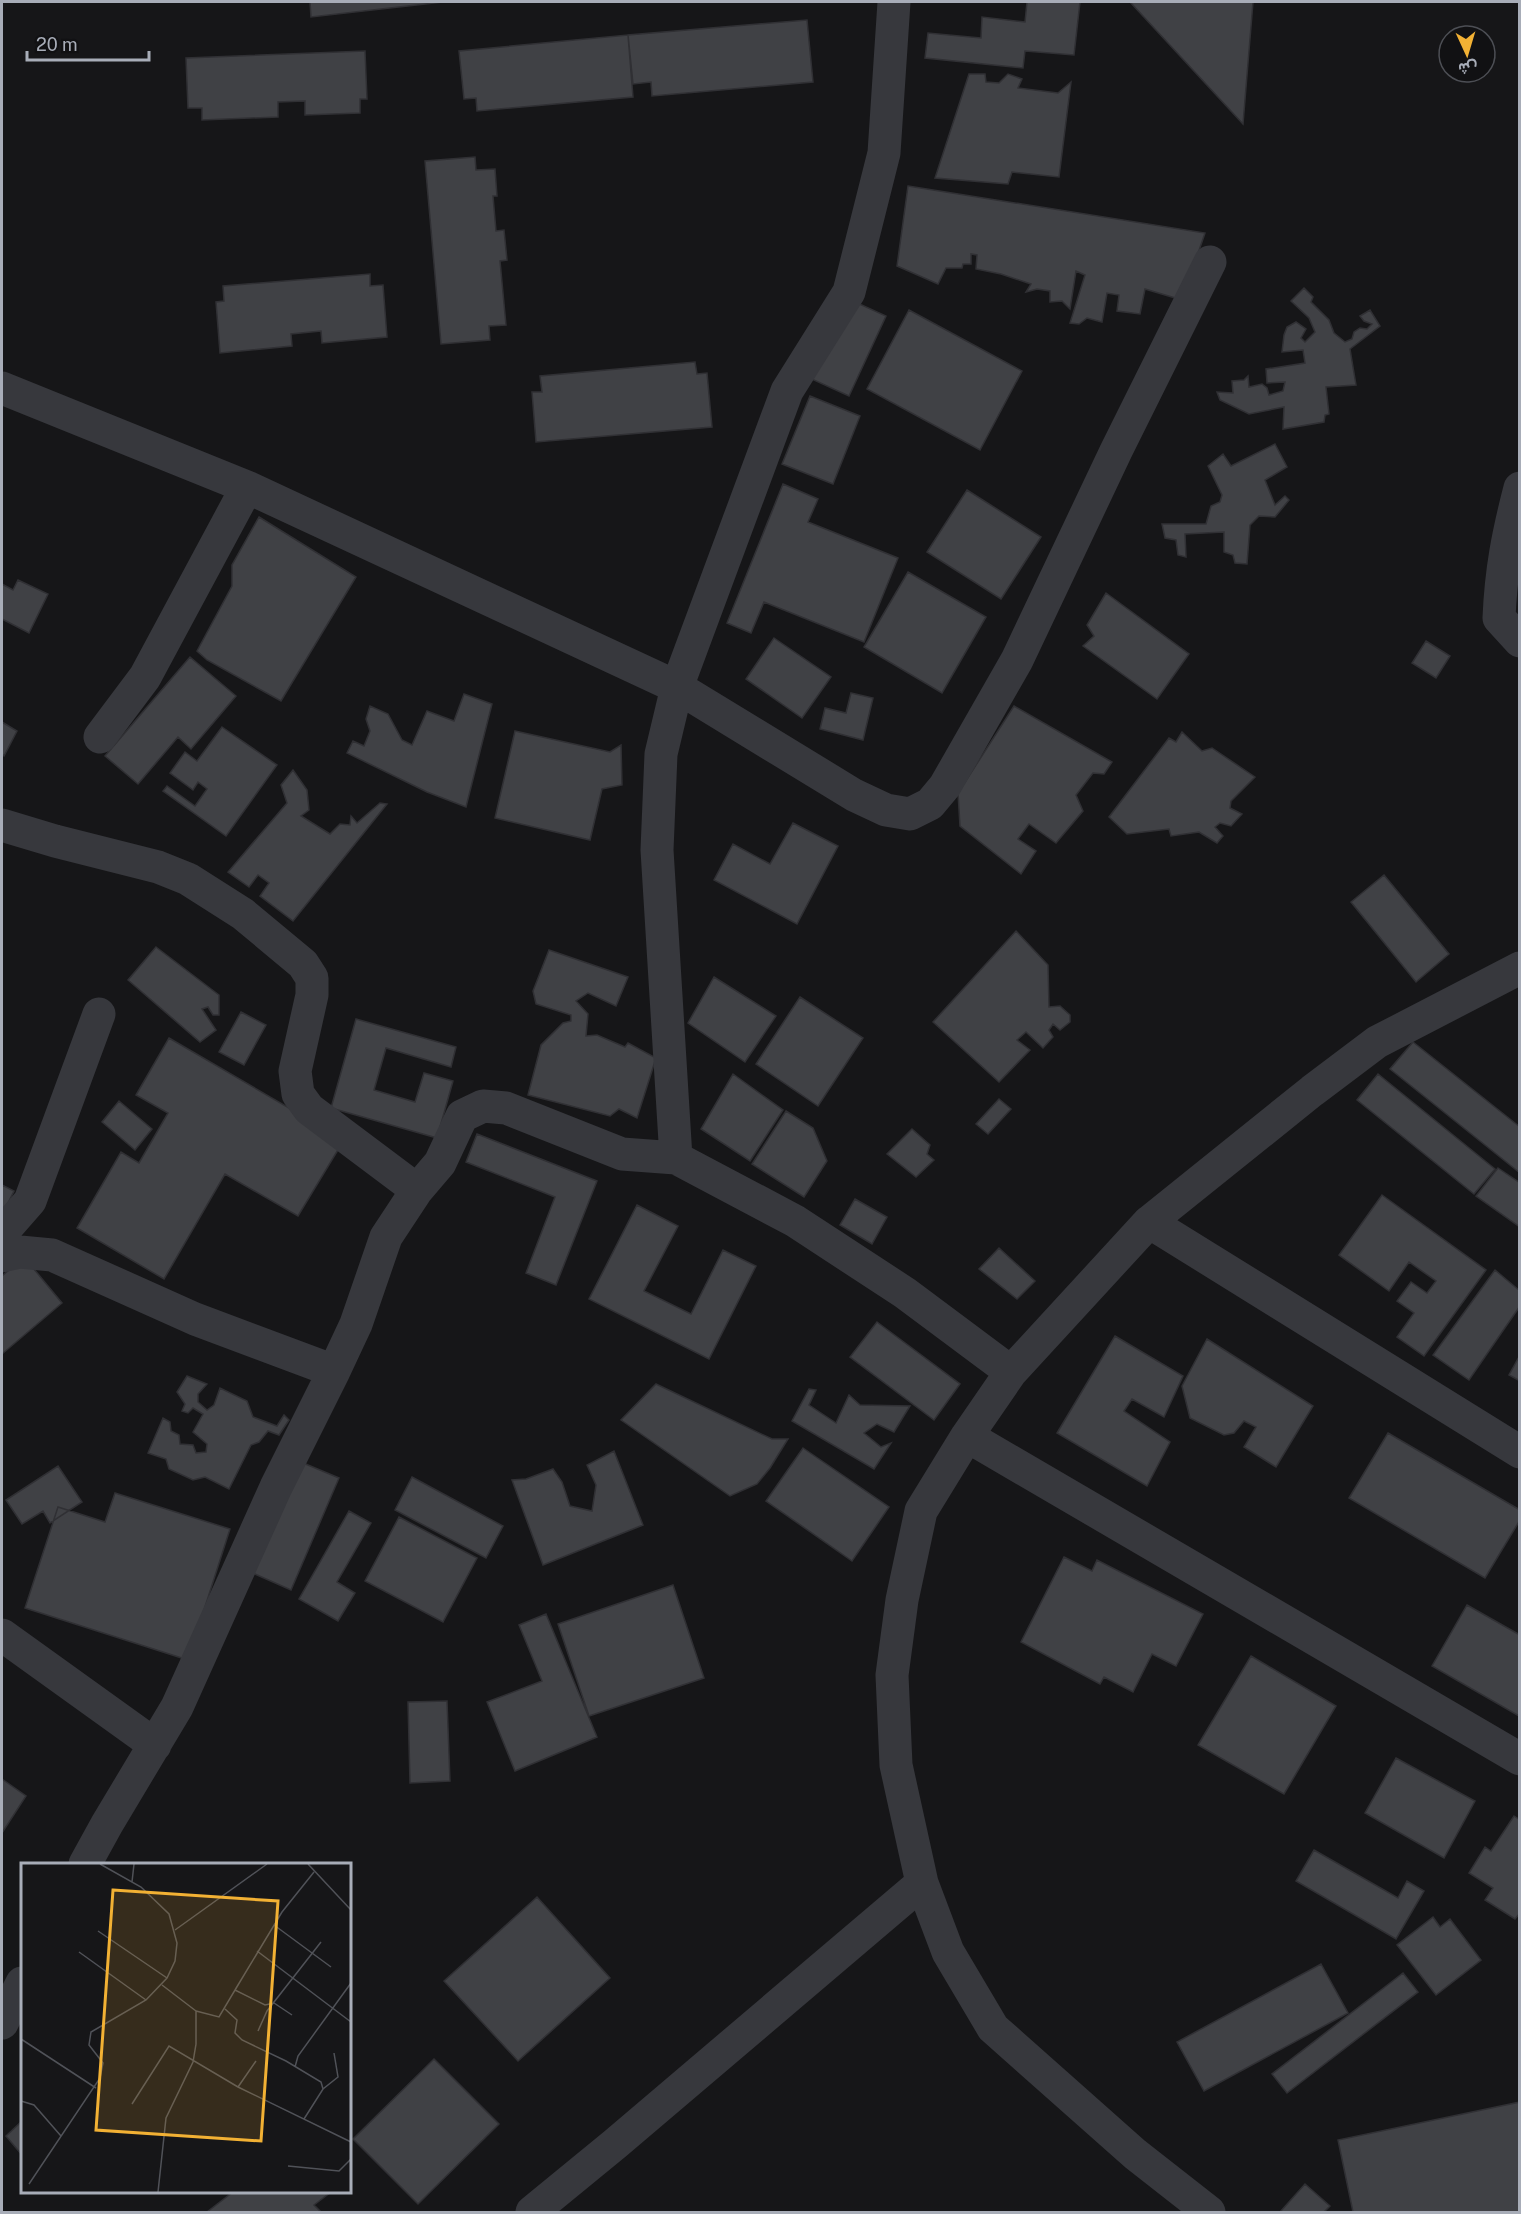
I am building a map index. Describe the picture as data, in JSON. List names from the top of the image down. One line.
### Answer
{"scale_bar":"20 m","north":"bottom"}
